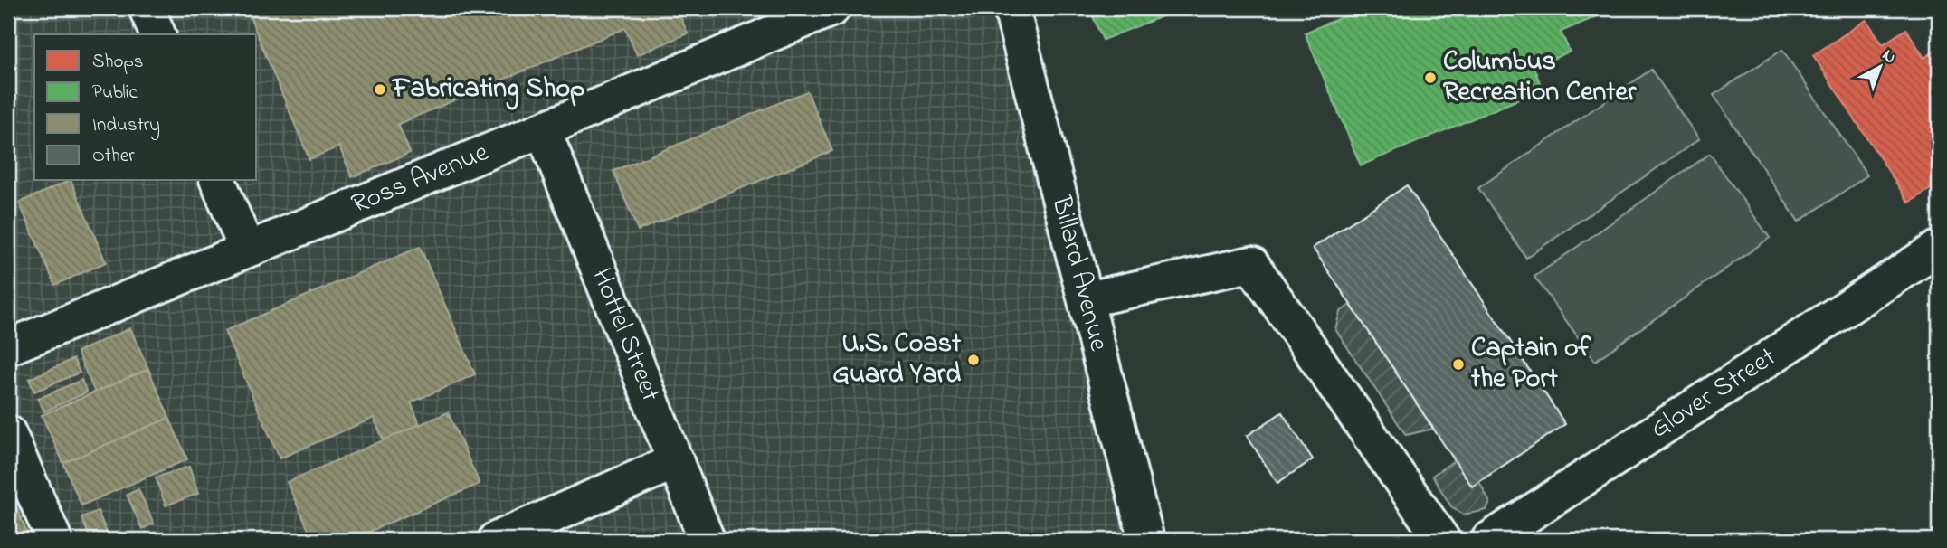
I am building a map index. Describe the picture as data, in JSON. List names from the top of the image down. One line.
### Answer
{"streets":{"street":["Ross Avenue","Billard Avenue","Hottel Street","Glover Street"]},"crossings":[["Ross Avenue","Hottel Street"]],"places":["Columbus Recreation Center","Fabricating Shop","U.S. Coast Guard Yard","Captain of the Port"],"legend":["Shops","Public","Industry","Other"],"north":"top right"}
